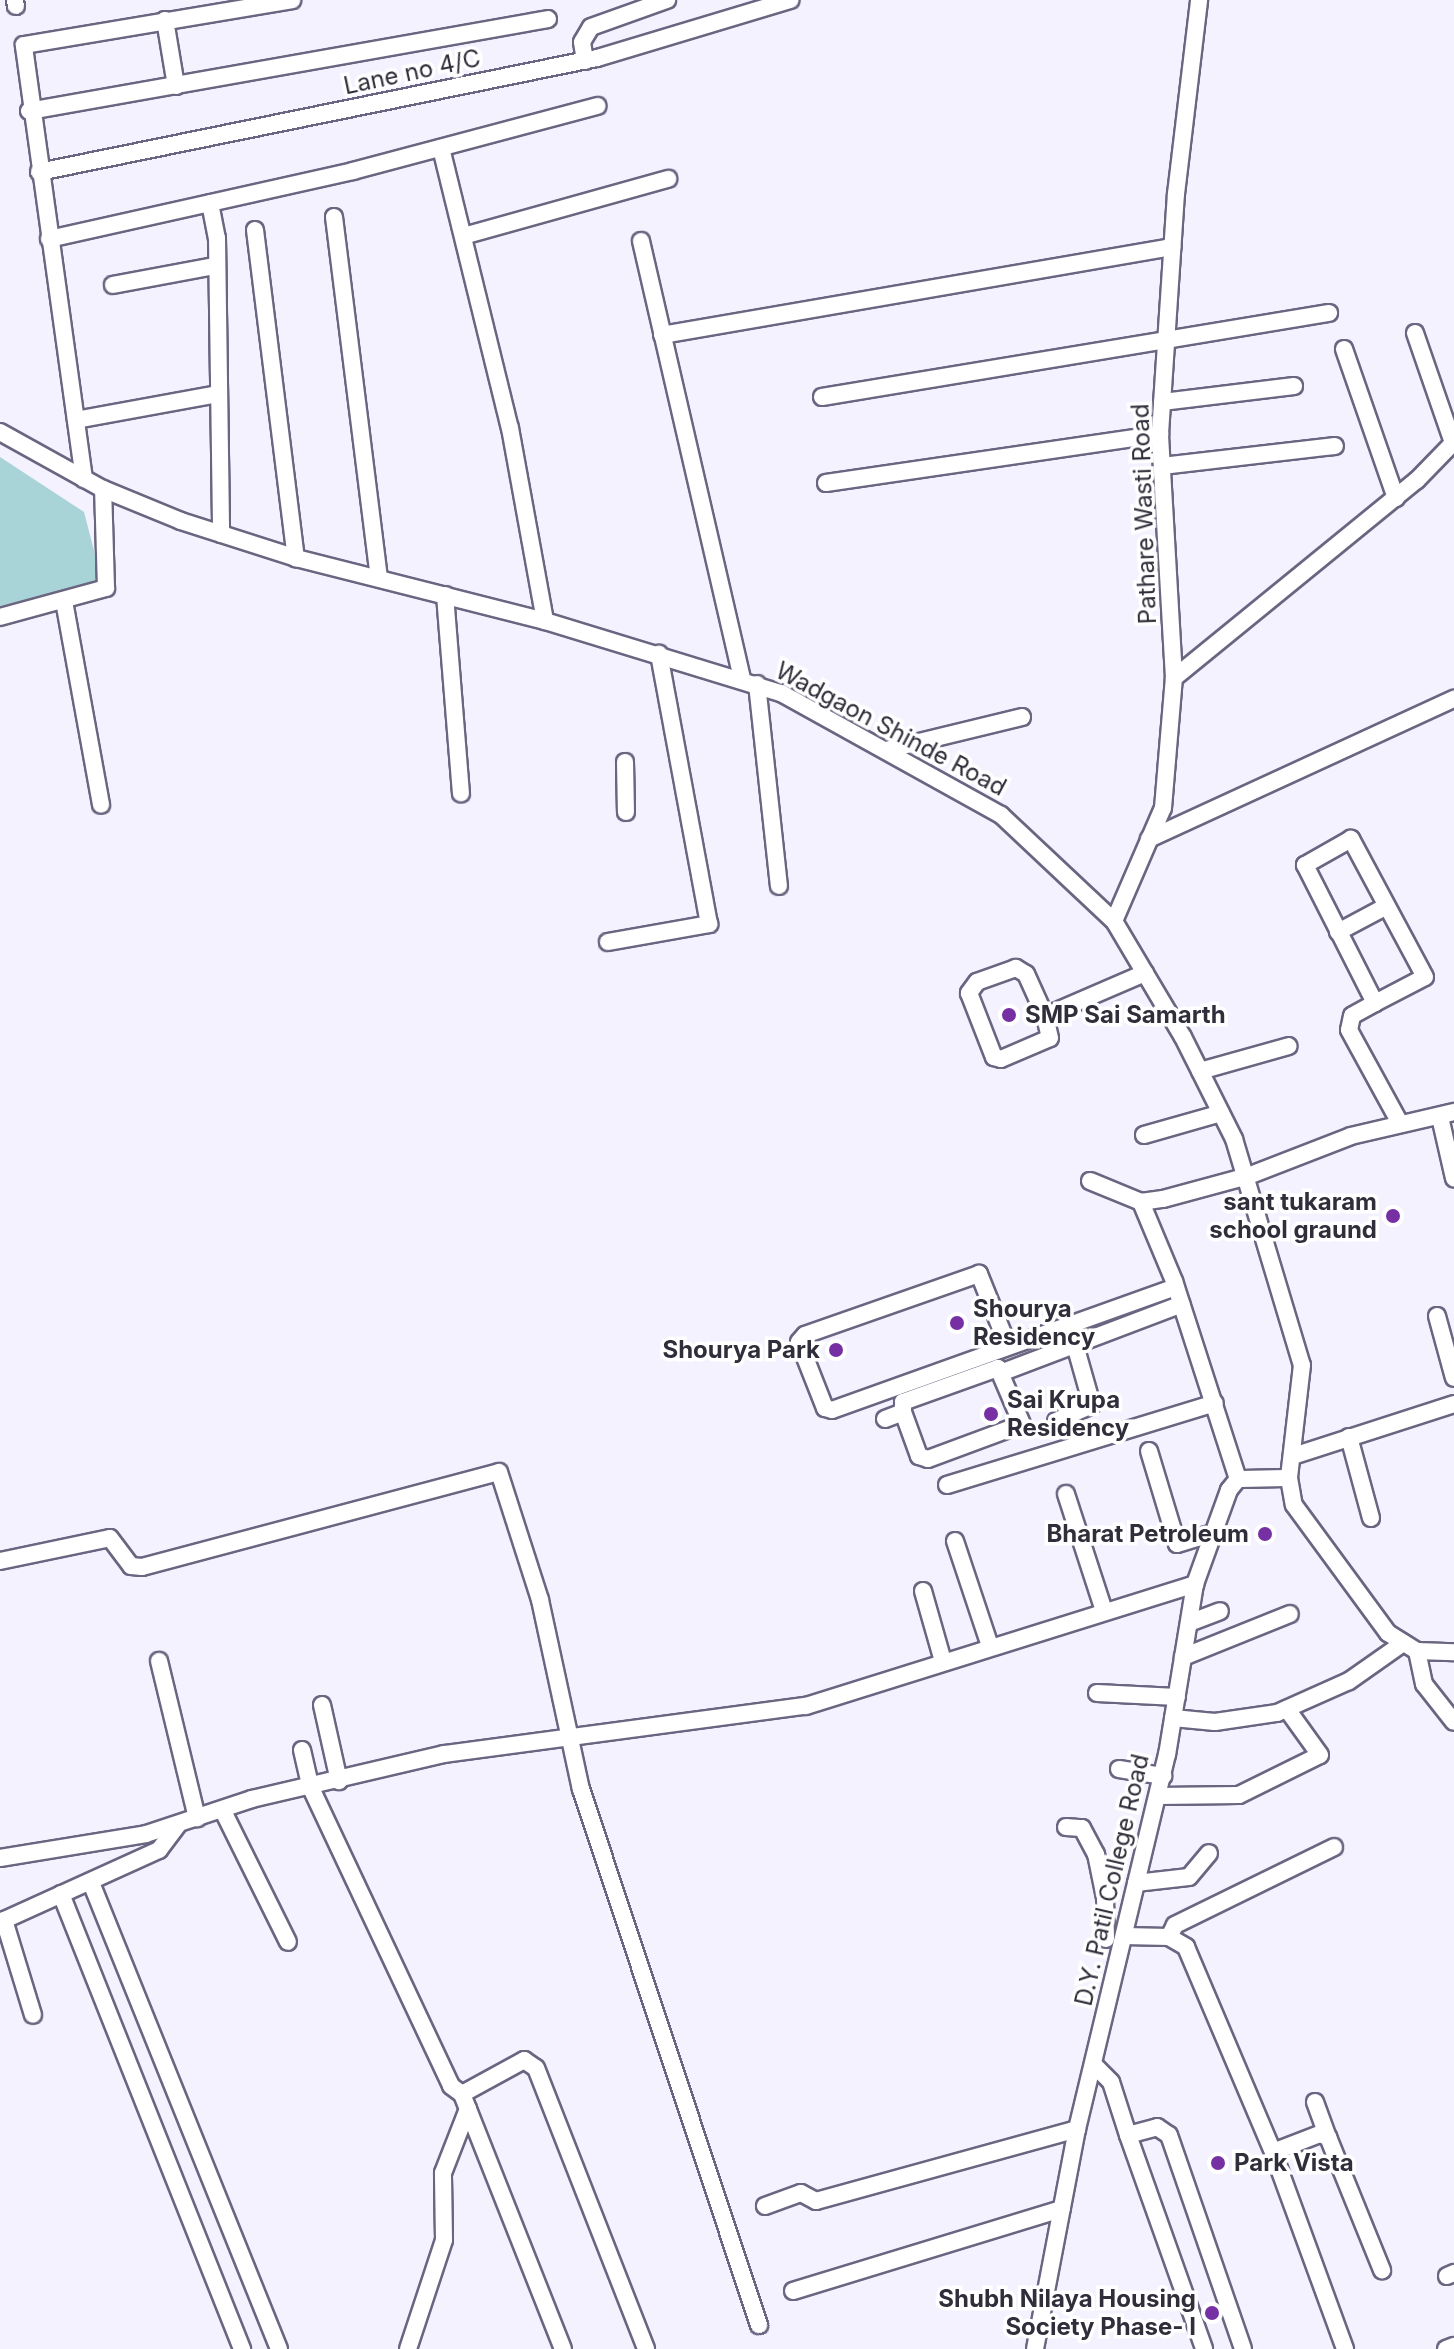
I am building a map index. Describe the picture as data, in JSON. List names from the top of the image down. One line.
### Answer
{"streets":{"street":["Lane no 4/C","Pathare Wasti Road","Wadgaon Shinde Road","D.Y. Patil College Road"]},"crossings":[["Pathare Wasti Road","Wadgaon Shinde Road"]],"places":["SMP Sai Samarth","sant tukaram school graund","Shourya Residency","Shourya Park","Sai Krupa Residency","Bharat Petroleum","Park Vista","Shubh Nilaya Housing Society Phase- I"]}
